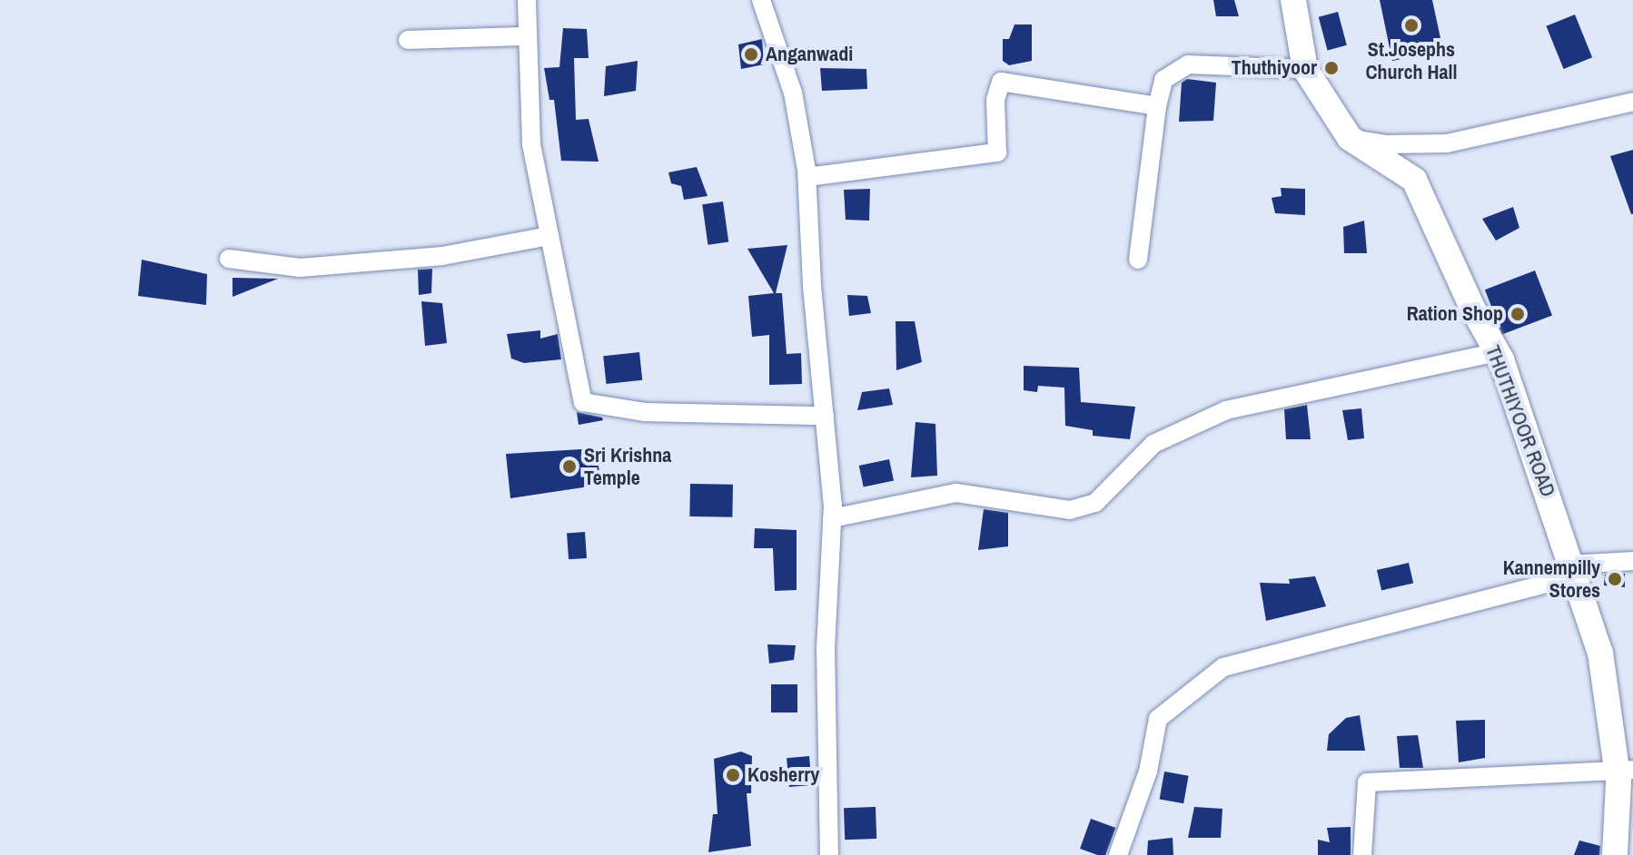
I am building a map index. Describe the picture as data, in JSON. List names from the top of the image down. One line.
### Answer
{"streets":{"main road":["THUTHIYOOR ROAD"]},"places":["St.Josephs Church Hall","Anganwadi","Thuthiyoor","Ration Shop","Sri Krishna Temple","Kannempilly Stores","Kosherry"]}
